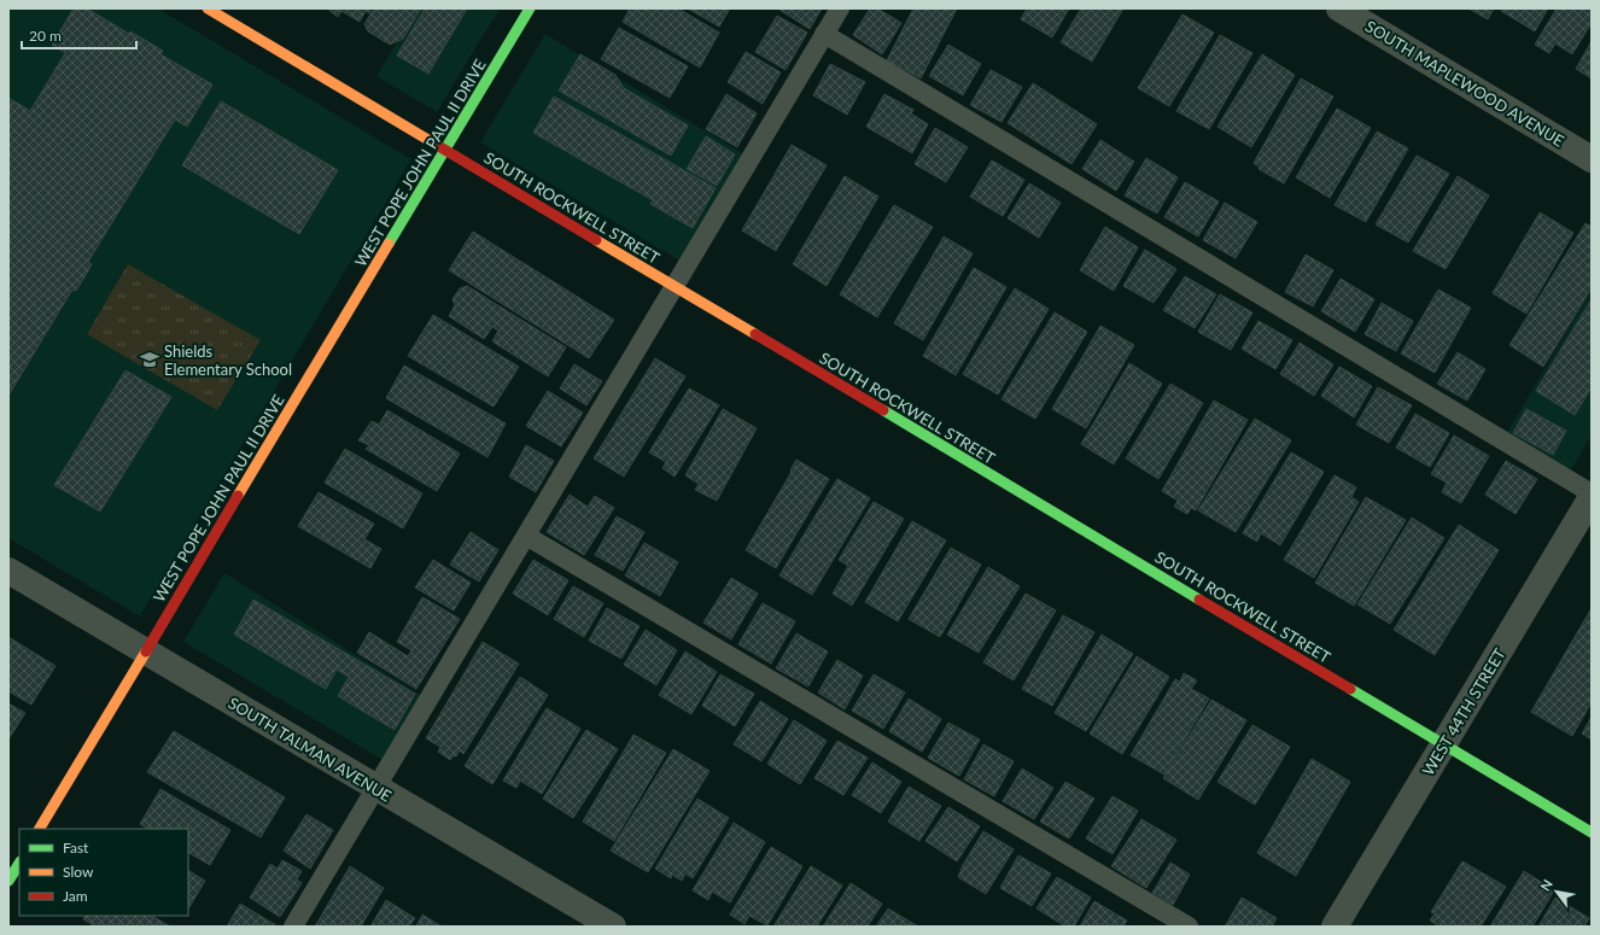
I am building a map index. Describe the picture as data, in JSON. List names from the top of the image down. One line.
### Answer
{"streets":{"street":["SOUTH MAPLEWOOD AVENUE","WEST POPE JOHN PAUL II DRIVE","SOUTH ROCKWELL STREET","WEST 44TH STREET","SOUTH TALMAN AVENUE"]},"crossings":[["WEST POPE JOHN PAUL II DRIVE","SOUTH ROCKWELL STREET"],["WEST POPE JOHN PAUL II DRIVE","SOUTH TALMAN AVENUE"],["SOUTH ROCKWELL STREET","WEST 44TH STREET"]],"places":{"school or university":["Shields Elementary School"]},"legend":["Fast","Slow","Jam"],"scale_bar":"20 m","north":"top left"}
